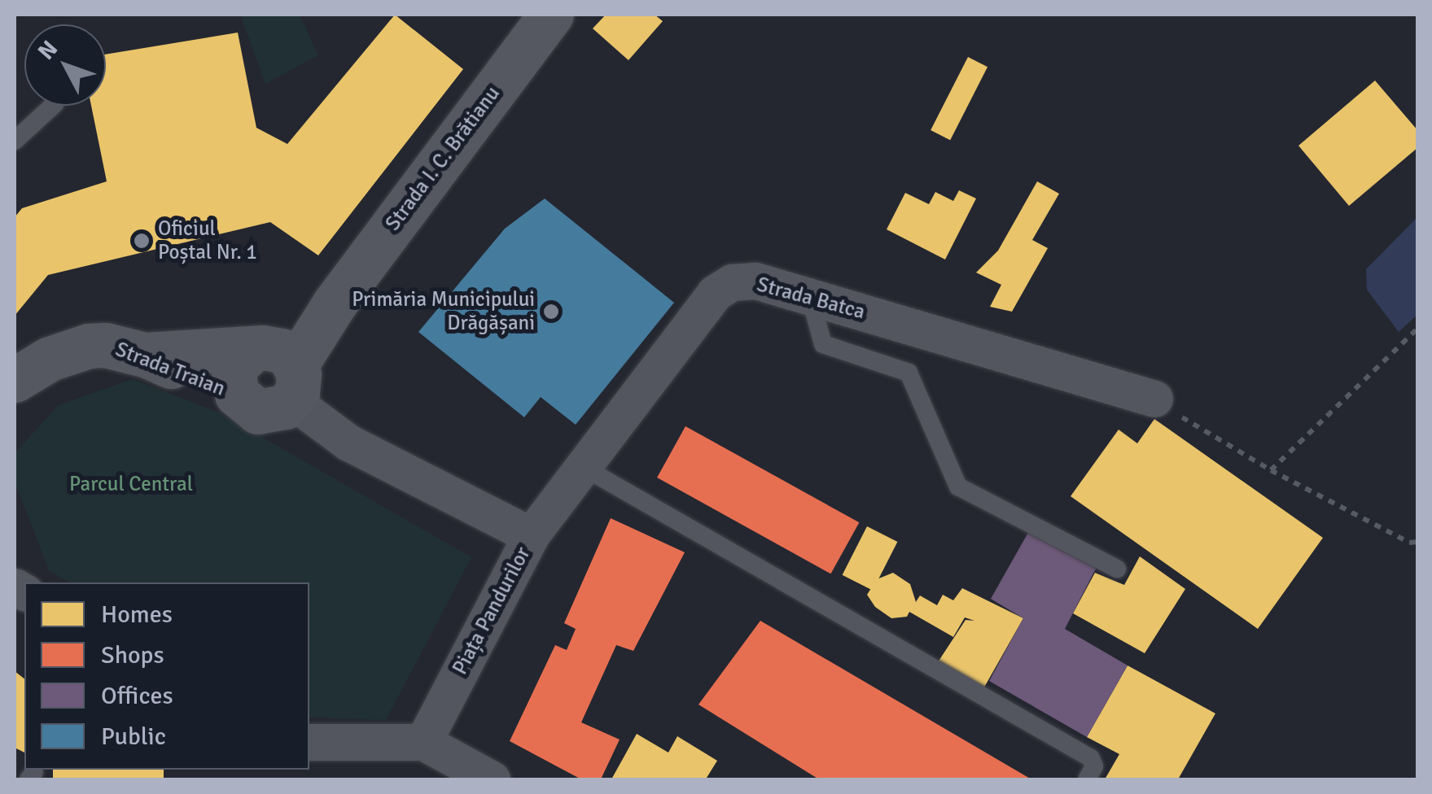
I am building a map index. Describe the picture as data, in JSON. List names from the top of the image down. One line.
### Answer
{"streets":{"main road":["Strada I. C. Brătianu","Strada Traian"],"street":["Strada Batca","Piața Pandurilor"]},"crossings":[["Strada I. C. Brătianu","Strada Traian"],["Strada I. C. Brătianu","Piața Pandurilor"],["Strada Batca","Piața Pandurilor"],["Strada Traian","Piața Pandurilor"]],"parks":["Parcul Central"],"places":["Oficiul Poștal Nr. 1","Primăria Municipului Drăgășani"],"legend":["Homes","Shops","Offices","Public"],"north":"top left"}
